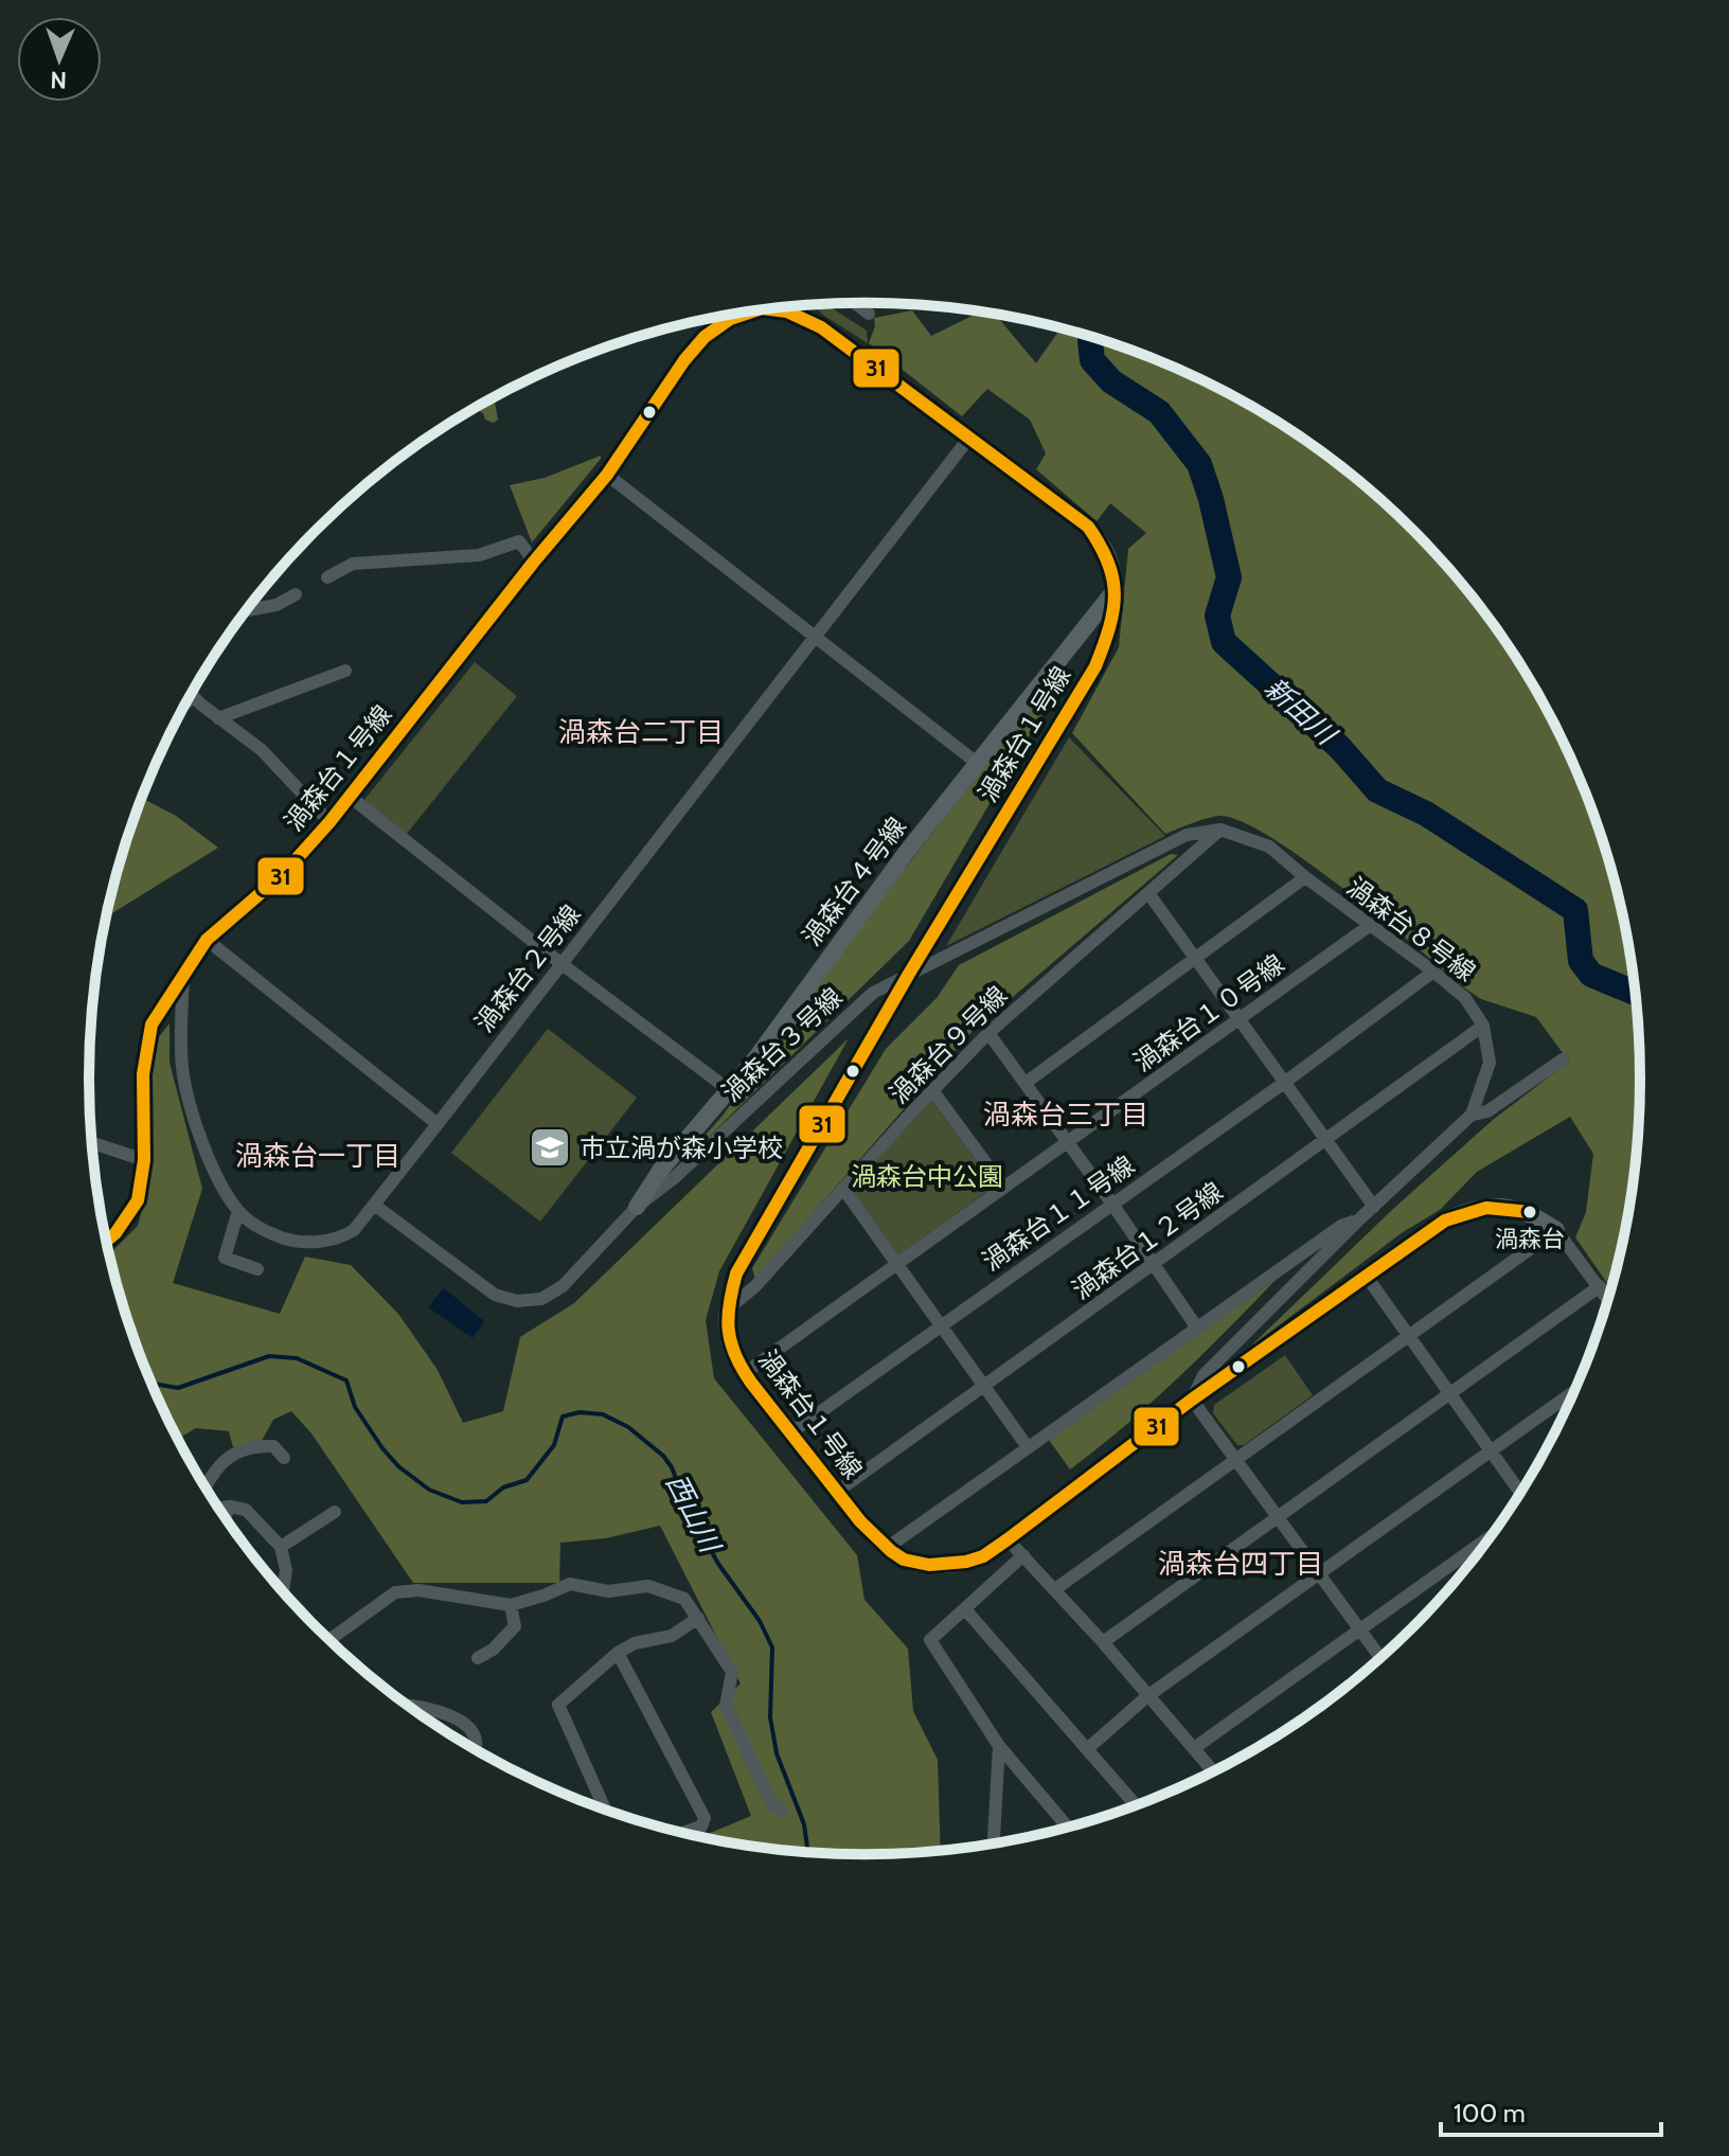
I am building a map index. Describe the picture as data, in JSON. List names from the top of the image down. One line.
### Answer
{"streets":{"street":["渦森台１号線","渦森台４号線","渦森台８号線","渦森台２号線","渦森台１０号線","渦森台３号線","渦森台９号線","渦森台１１号線","渦森台１２号線"]},"crossings":[["渦森台１号線","渦森台４号線"],["渦森台１号線","渦森台２号線"],["渦森台１号線","渦森台１０号線"],["渦森台１号線","渦森台３号線"],["渦森台１号線","渦森台９号線"],["渦森台１号線","渦森台１１号線"],["渦森台１号線","渦森台１２号線"],["渦森台４号線","渦森台３号線"],["渦森台８号線","渦森台１０号線"],["渦森台８号線","渦森台９号線"],["渦森台８号線","渦森台１１号線"],["渦森台８号線","渦森台１２号線"],["渦森台２号線","渦森台３号線"]],"districts":["渦森台二丁目","渦森台三丁目","渦森台一丁目","渦森台四丁目"],"water":["新田川","西山川"],"parks":["渦森台中公園"],"places":{"school or university":["市立渦が森小学校"],"other":["渦森台"]},"lines":["transit line 31"],"scale_bar":"100 m","north":"bottom"}
